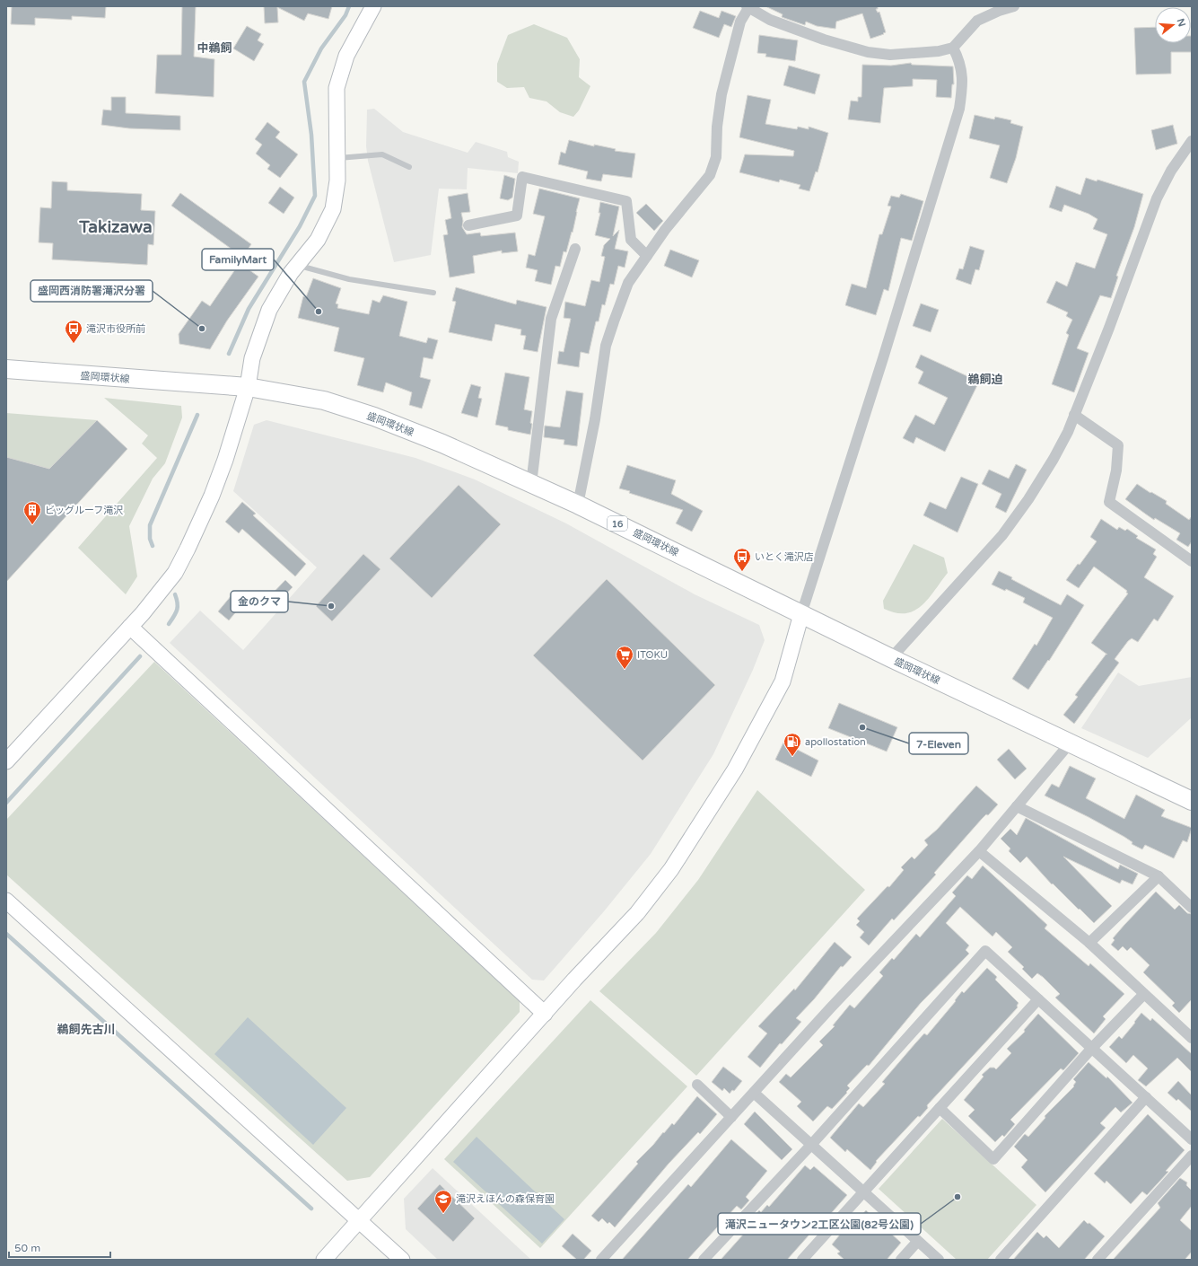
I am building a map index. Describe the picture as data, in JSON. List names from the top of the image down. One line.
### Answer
{"streets":{"main road":["盛岡環状線","16"]},"districts":["中鵜飼","Takizawa","鵜飼迫","鵜飼先古川"],"places":{"other":["FamilyMart","盛岡西消防署滝沢分署","金のクマ","7-Eleven","滝沢ニュータウン2工区公園(82号公園)"],"bus stop":["滝沢市役所前","いとく滝沢店"],"building":["ビッグルーフ滝沢"],"supermarket":["ITOKU"],"fuel station":["apollostation"],"school or university":["滝沢えほんの森保育園"]},"scale_bar":"50 m","north":"right"}
